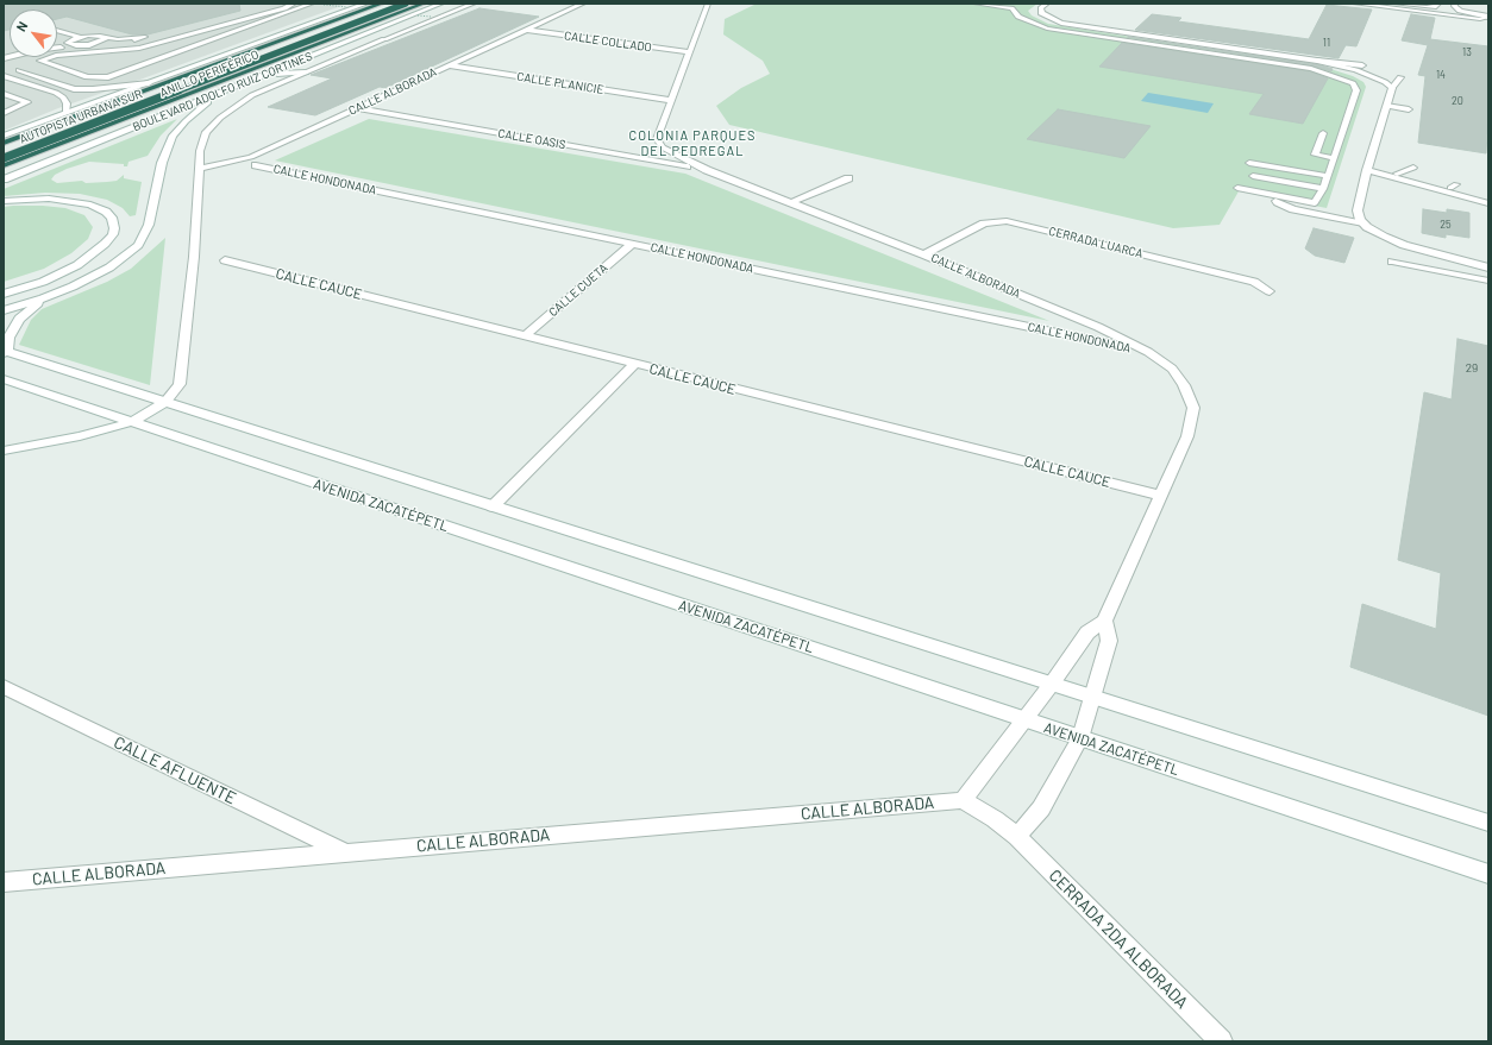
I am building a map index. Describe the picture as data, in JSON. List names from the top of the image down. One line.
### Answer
{"streets":{"highway":["ANILLO PERIFÉRICO","AUTOPISTA URBANA SUR"],"street":["CALLE COLLADO","CALLE PLANICIE","BOULEVARD ADOLFO RUIZ CORTINES","CALLE ALBORADA","CALLE OASIS","CALLE HONDONADA","CERRADA LUARCA","CALLE CAUCE","CALLE CUETA","AVENIDA ZACATÉPETL","CALLE AFLUENTE","CERRADA 2DA ALBORADA"]},"crossings":[["CALLE COLLADO","CALLE ALBORADA"],["CALLE PLANICIE","CALLE ALBORADA"],["CALLE ALBORADA","CALLE OASIS"],["CALLE ALBORADA","CALLE HONDONADA"],["CALLE ALBORADA","CERRADA LUARCA"],["CALLE ALBORADA","CALLE CAUCE"],["CALLE ALBORADA","AVENIDA ZACATÉPETL"],["CALLE ALBORADA","CALLE AFLUENTE"],["CALLE HONDONADA","CALLE CUETA"],["CALLE CAUCE","CALLE CUETA"]],"districts":["COLONIA PARQUES DEL PEDREGAL"],"house_numbers":["11","13","14","20","25","29"],"north":"top left"}
